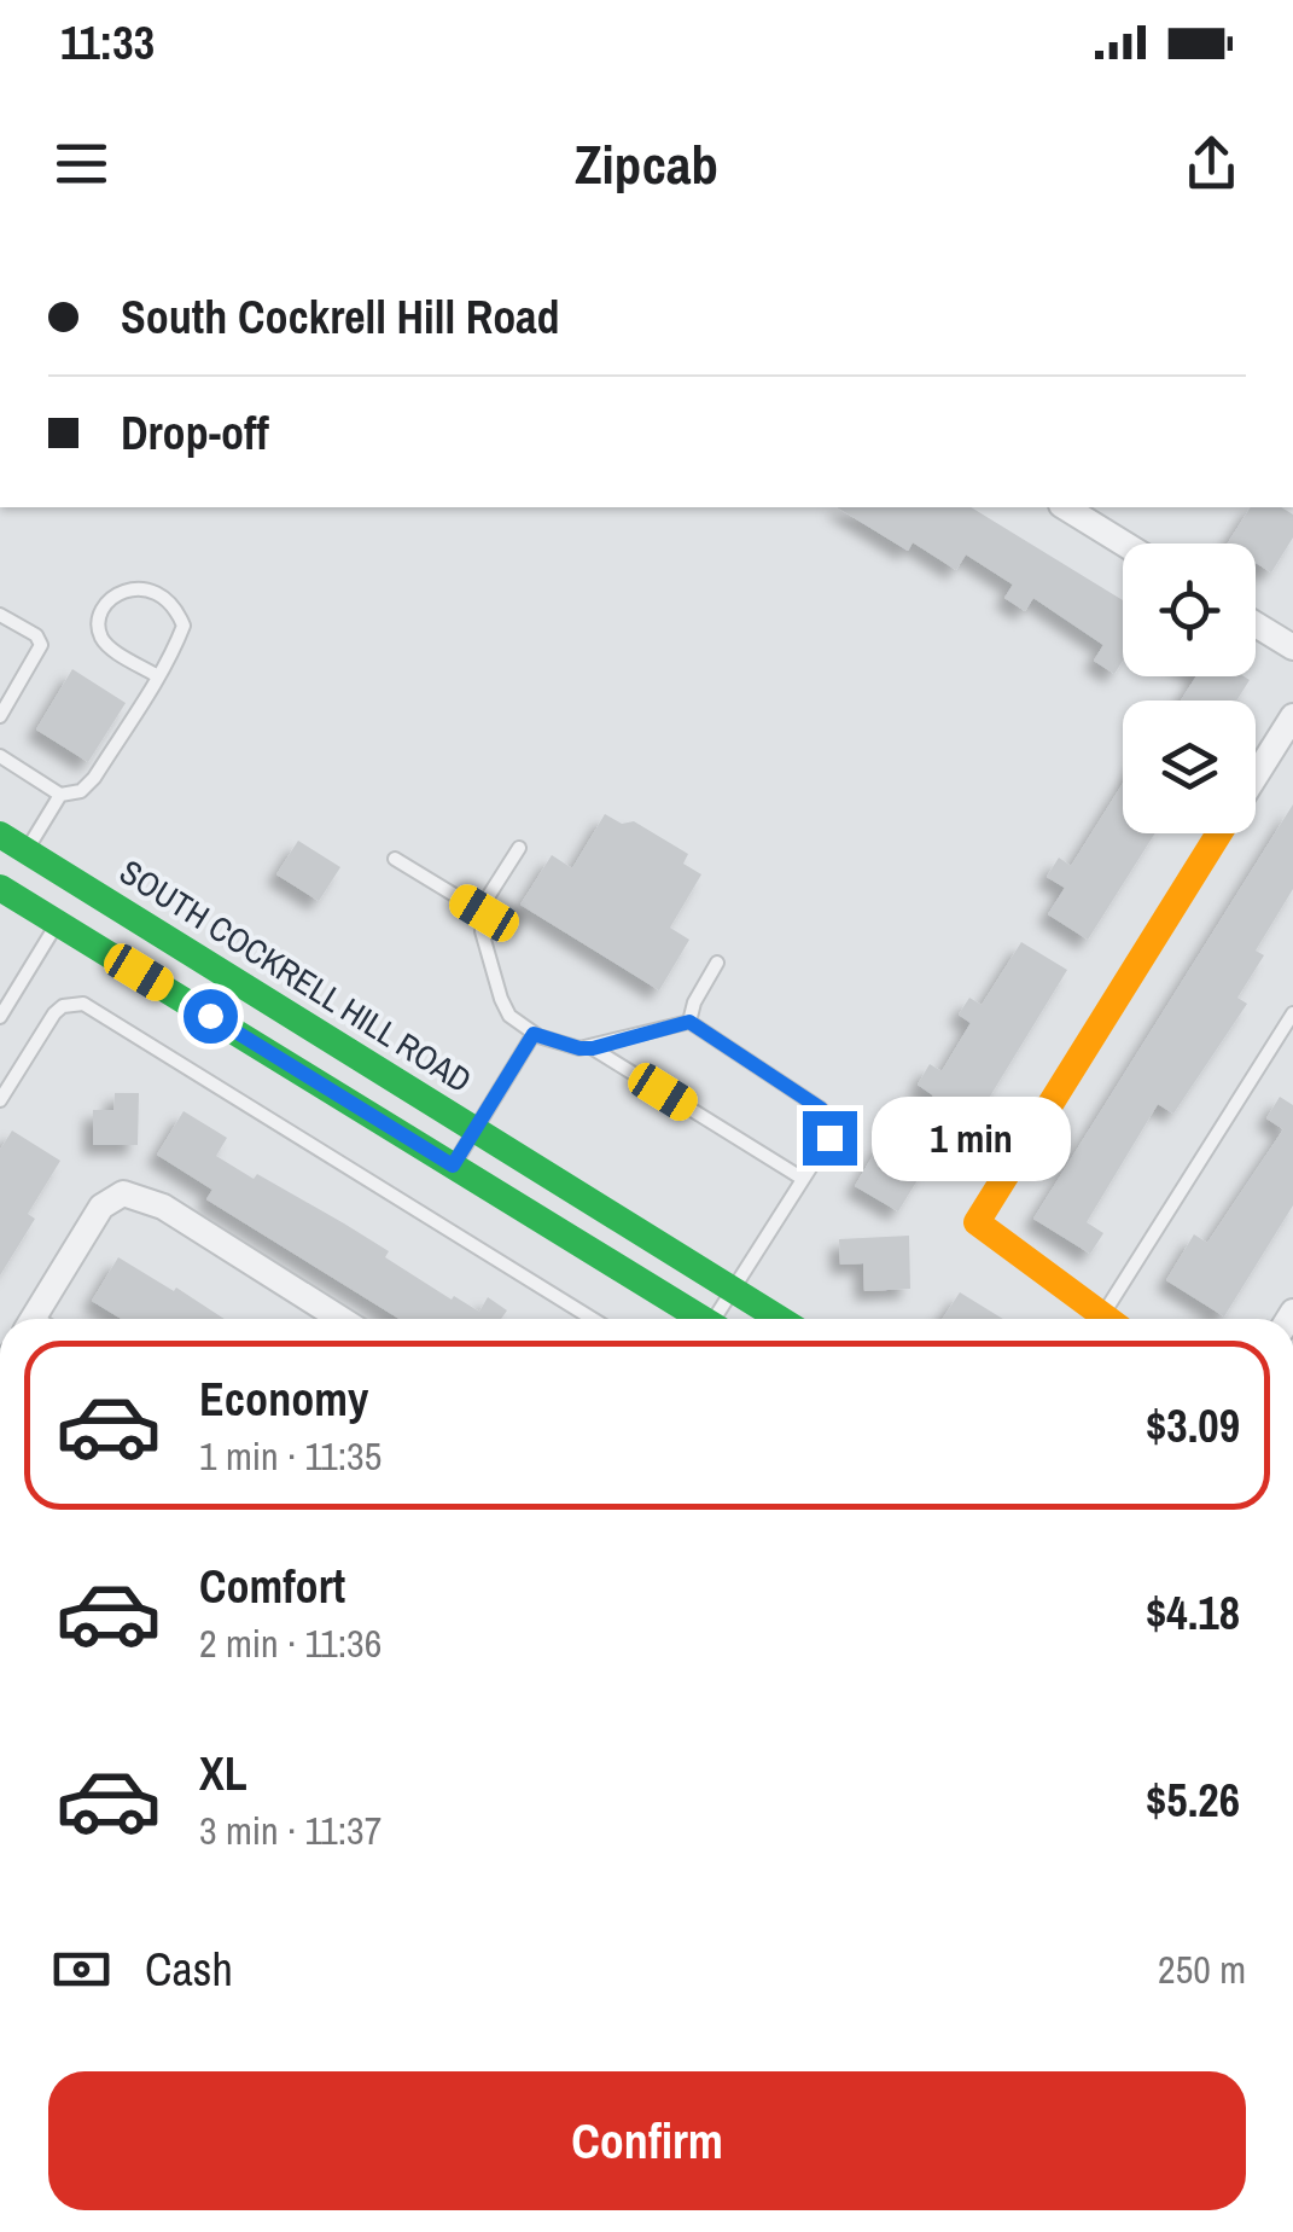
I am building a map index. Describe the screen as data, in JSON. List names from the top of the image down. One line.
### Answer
{"streets":{"main road":["SOUTH COCKRELL HILL ROAD"]},"page":{"status":"11:33","header":"Zipcab","banner":["South Cockrell Hill Road","Drop-off"],"bubble":"1 min","list":[{"name":"Economy","note":"1 min · 11:35","value":"$3.09"},{"name":"Comfort","note":"2 min · 11:36","value":"$4.18"},{"name":"XL","note":"3 min · 11:37","value":"$5.26"}],"pay":["Cash","250 m"],"buttons":"Confirm"}}
